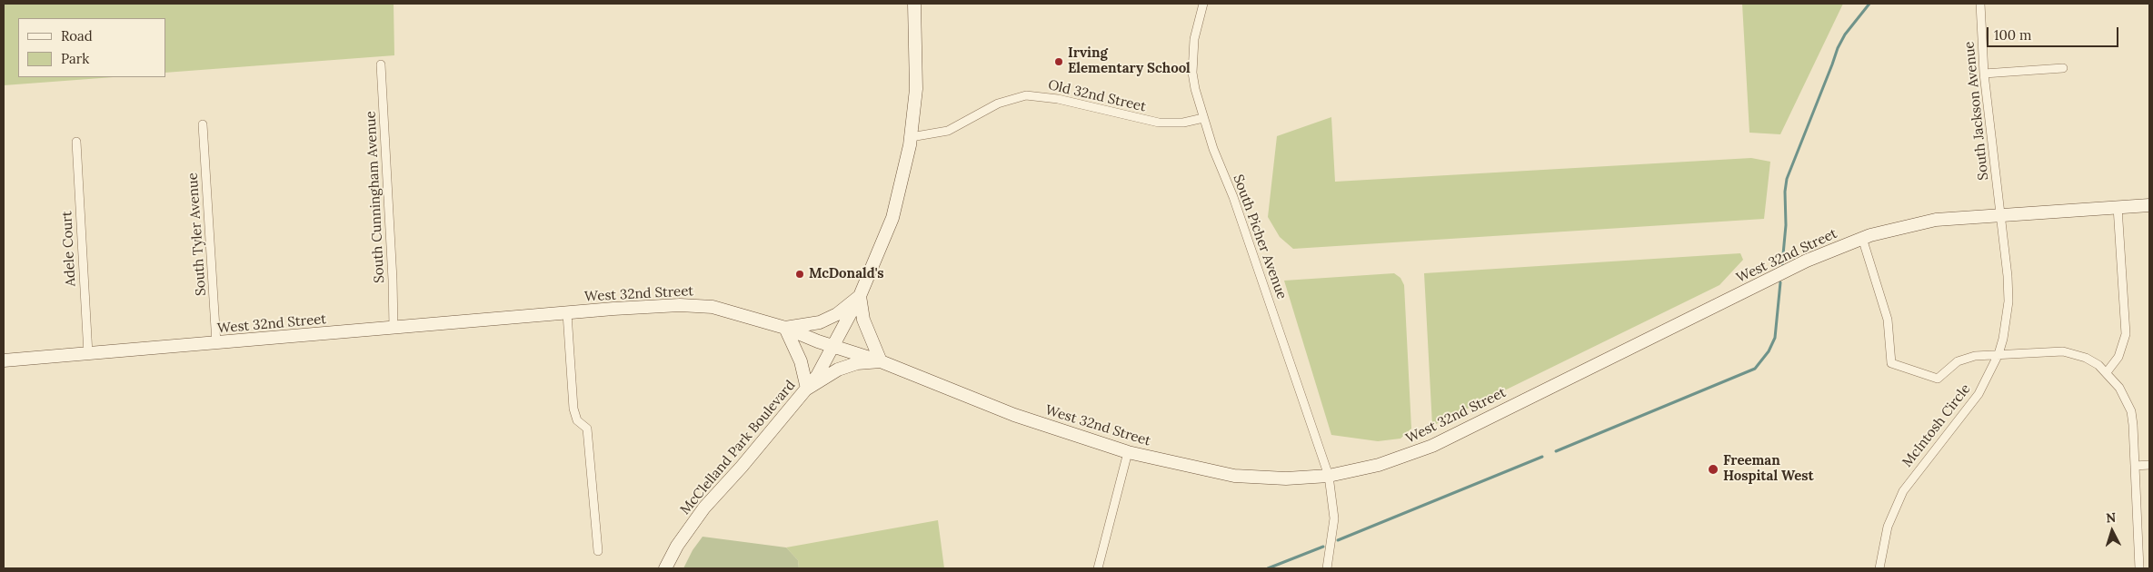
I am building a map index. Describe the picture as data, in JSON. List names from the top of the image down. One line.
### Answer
{"streets":{"main road":["West 32nd Street","McClelland Park Boulevard"],"street":["Old 32nd Street","South Jackson Avenue","South Cunningham Avenue","South Tyler Avenue","South Picher Avenue","Adele Court","McIntosh Circle"]},"crossings":[["Old 32nd Street","South Picher Avenue"],["Old 32nd Street","McClelland Park Boulevard"],["South Jackson Avenue","West 32nd Street"],["South Jackson Avenue","McIntosh Circle"],["South Cunningham Avenue","West 32nd Street"],["South Tyler Avenue","West 32nd Street"],["South Picher Avenue","West 32nd Street"],["Adele Court","West 32nd Street"],["West 32nd Street","McIntosh Circle"],["West 32nd Street","McClelland Park Boulevard"]],"places":["Irving Elementary School","McDonald's","Freeman Hospital West"],"legend":["Road","Park"],"scale_bar":"100 m","north":"top"}
